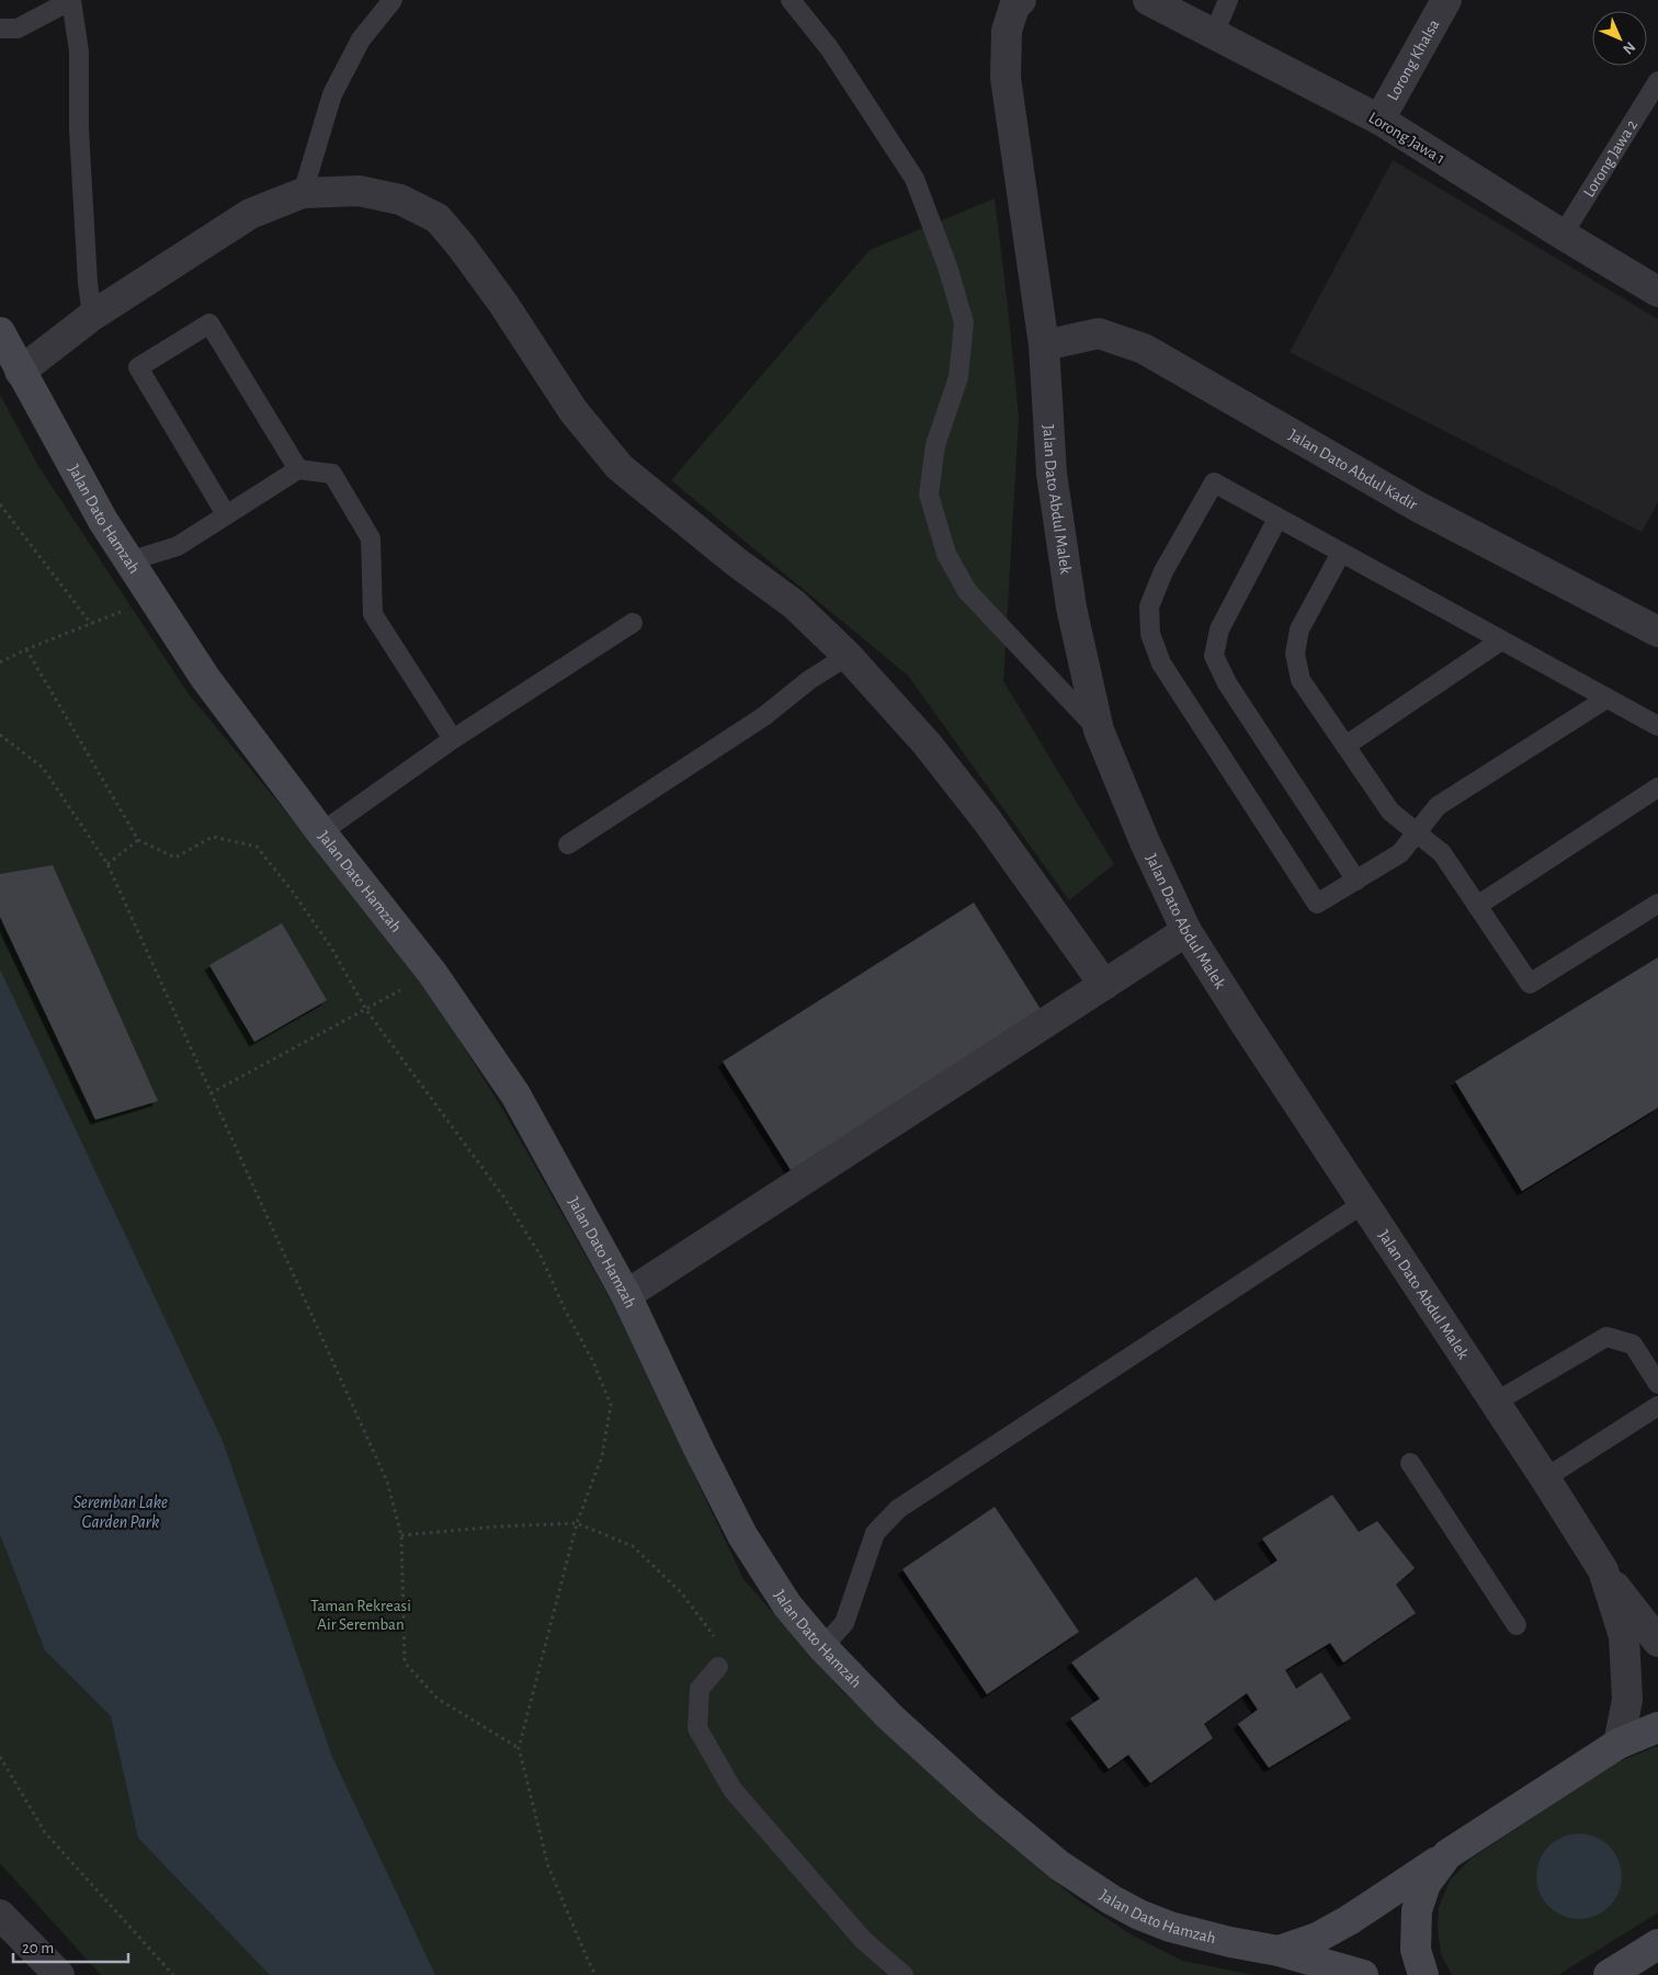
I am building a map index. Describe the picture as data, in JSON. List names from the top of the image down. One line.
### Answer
{"streets":{"main road":["Jalan Dato Hamzah"],"street":["Lorong Khalsa","Lorong Jawa 1","Jalan Dato Abdul Kadir","Jalan Dato Abdul Malek"],"lane":["Lorong Jawa 2"]},"crossings":[["Lorong Khalsa","Lorong Jawa 1"],["Lorong Jawa 1","Lorong Jawa 2"],["Jalan Dato Abdul Kadir","Jalan Dato Abdul Malek"]],"water":["Seremban Lake Garden Park"],"parks":["Taman Rekreasi Air Seremban"],"scale_bar":"20 m","north":"bottom right"}
